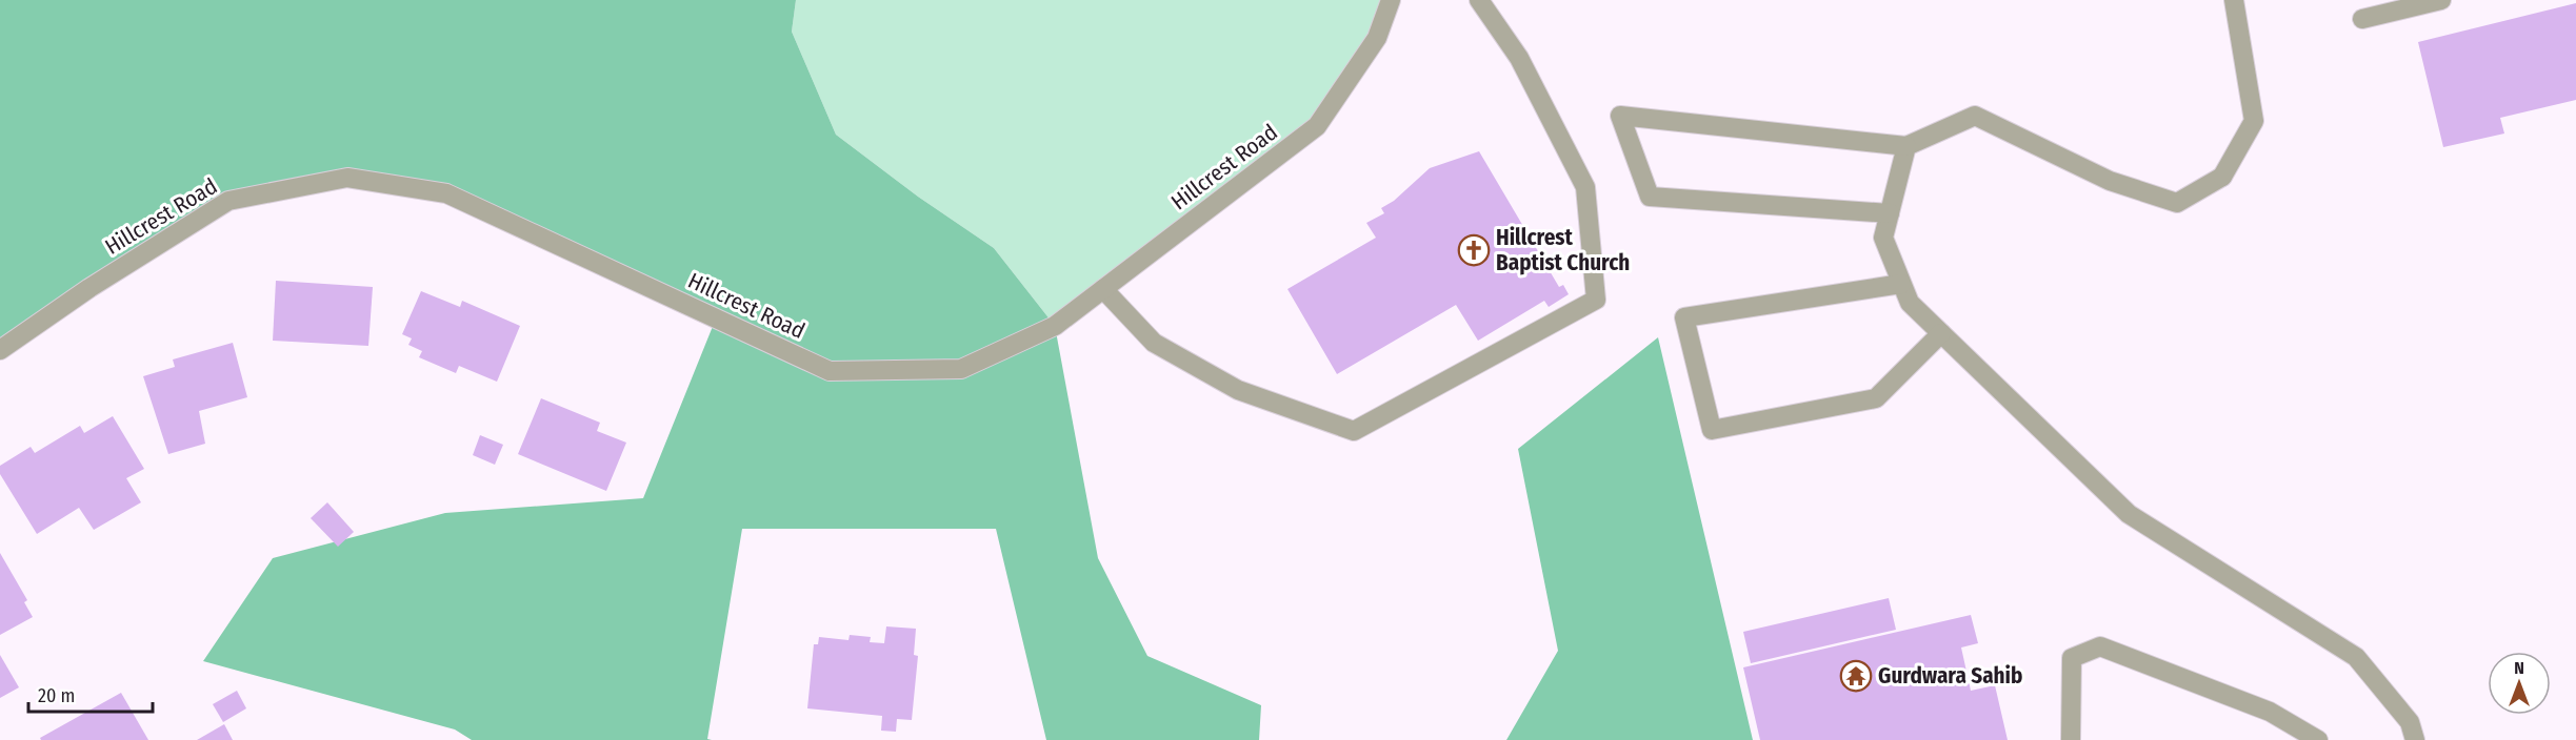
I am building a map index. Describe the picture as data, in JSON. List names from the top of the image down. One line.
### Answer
{"streets":{"street":["Hillcrest Road"]},"places":{"church":["Hillcrest Baptist Church"],"temple":["Gurdwara Sahib"]},"scale_bar":"20 m","north":"top"}
